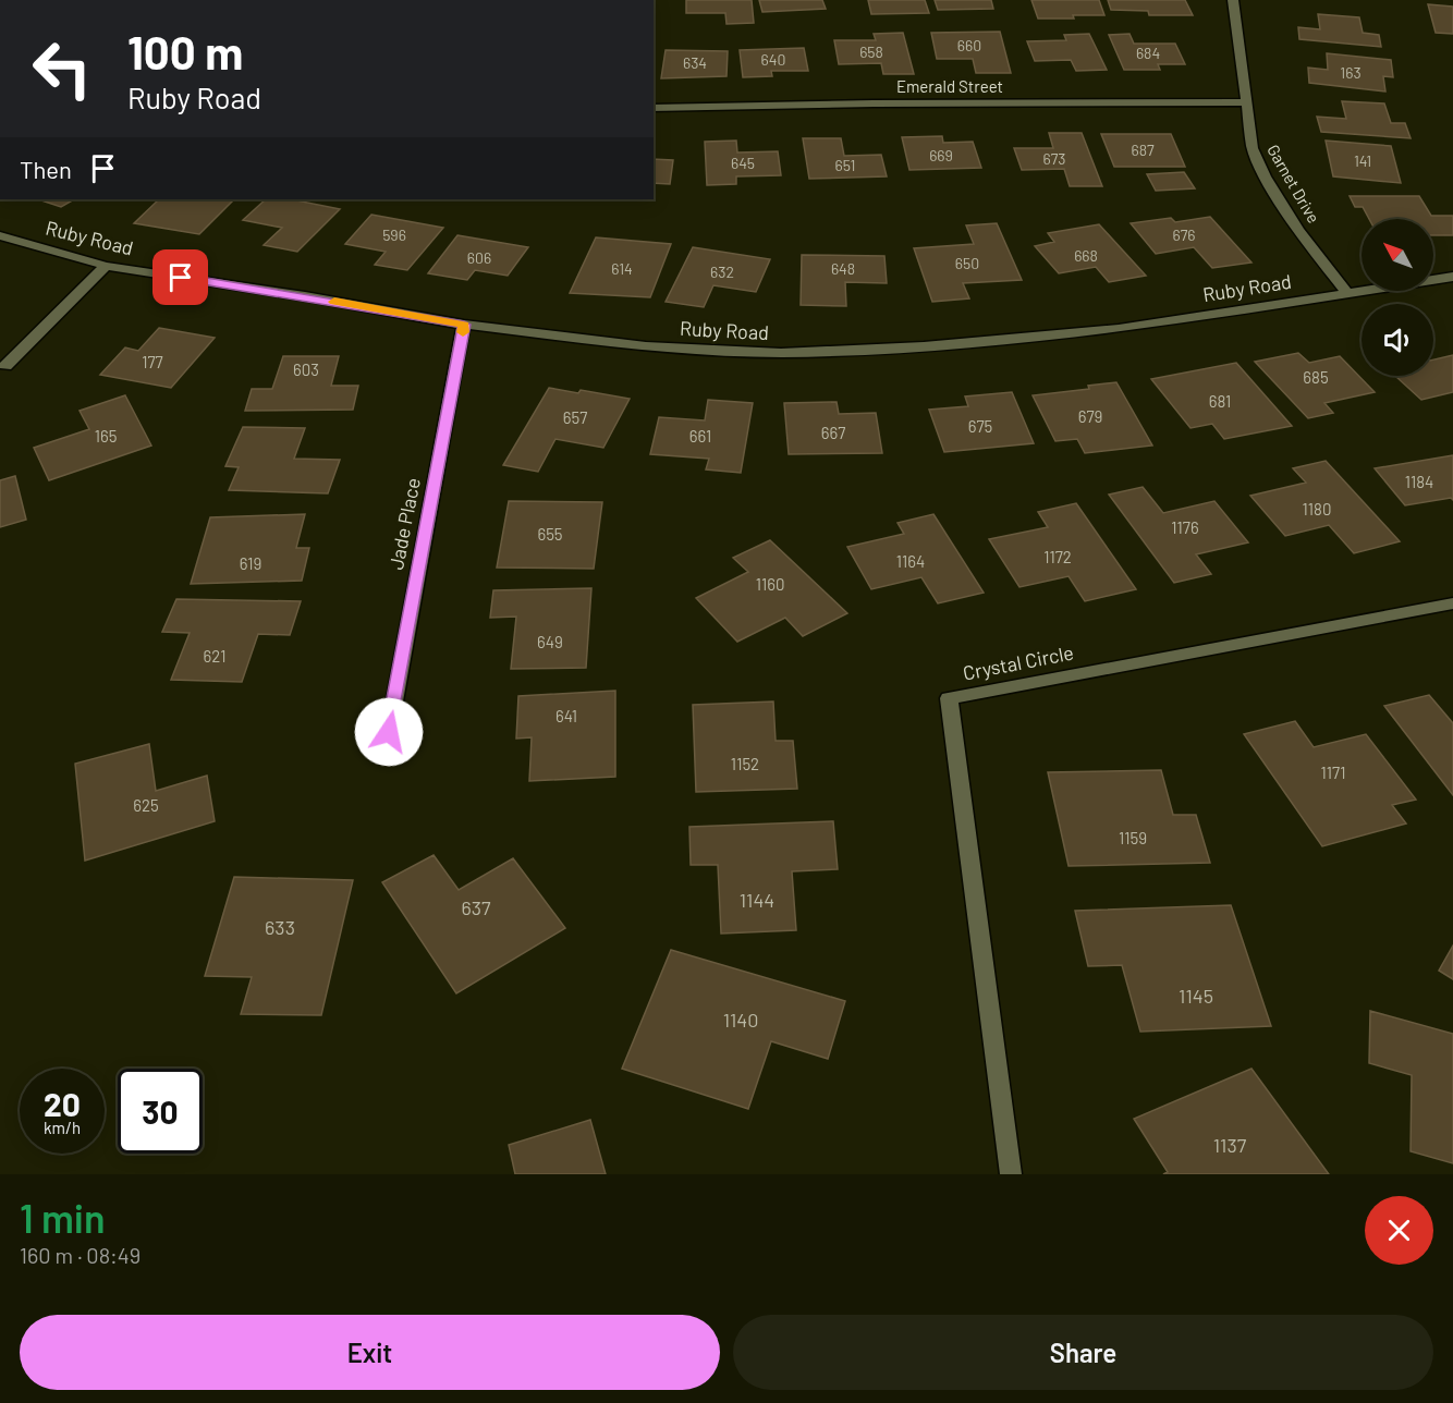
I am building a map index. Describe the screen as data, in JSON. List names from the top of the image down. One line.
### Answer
{"streets":{"street":["Emerald Street","Garnet Drive","Ruby Road","Jade Place","Crystal Circle"]},"crossings":[["Emerald Street","Garnet Drive"],["Garnet Drive","Ruby Road"],["Ruby Road","Jade Place"]],"house_numbers":["660","658","684","640","634","163","687","669","673","141","645","651","596","676","668","606","650","614","648","632","177","603","685","681","679","657","675","667","165","661","1184","1180","1176","655","1172","1164","619","1160","649","621","641","1152","1171","625","1159","1144","637","633","1145","1140","1137"],"north":"top left","page":{"turn":["100 m","Ruby Road"],"then":"Then","speed":"20 km/h","limit":"30","heading":["1 min","160 m · 08:49"],"buttons":["Exit","Share"]}}
